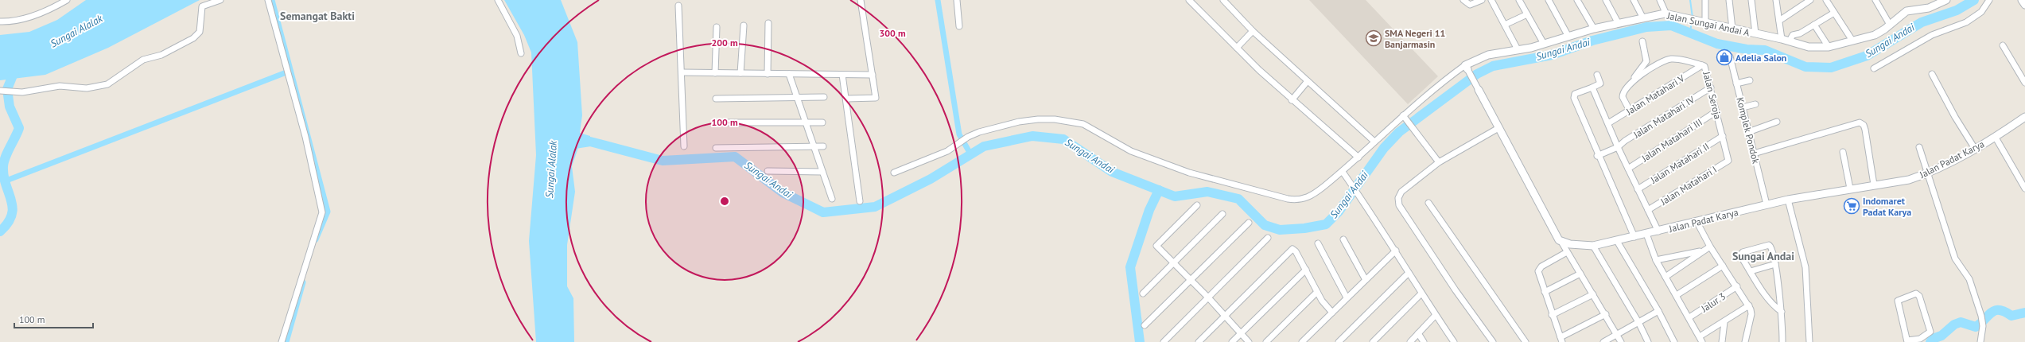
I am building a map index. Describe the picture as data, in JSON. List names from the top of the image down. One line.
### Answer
{"streets":{"street":["Jalan Sungai Andai A","Jalan Matahari V","Jalan Seroja","Jalan Matahari IV","Komplek Pondok","Jalan Matahari III","Jalan Padat Karya","Jalan Matahari II","Jalan Matahari I","Jalur 3"]},"crossings":[["Jalan Matahari V","Jalan Seroja"],["Jalan Seroja","Jalan Matahari IV"],["Jalan Seroja","Jalan Matahari III"],["Jalan Seroja","Jalan Matahari II"],["Jalan Seroja","Jalan Matahari I"],["Komplek Pondok","Jalan Padat Karya"]],"districts":["Semangat Bakti","Sungai Andai"],"water":["Sungai Alalak","Sungai Andai"],"places":{"school or university":["SMA Negeri 11 Banjarmasin"],"shop":["Adelia Salon"],"supermarket":["Indomaret Padat Karya"]},"scale_bar":"100 m","rings":["300 m","200 m","100 m"]}
